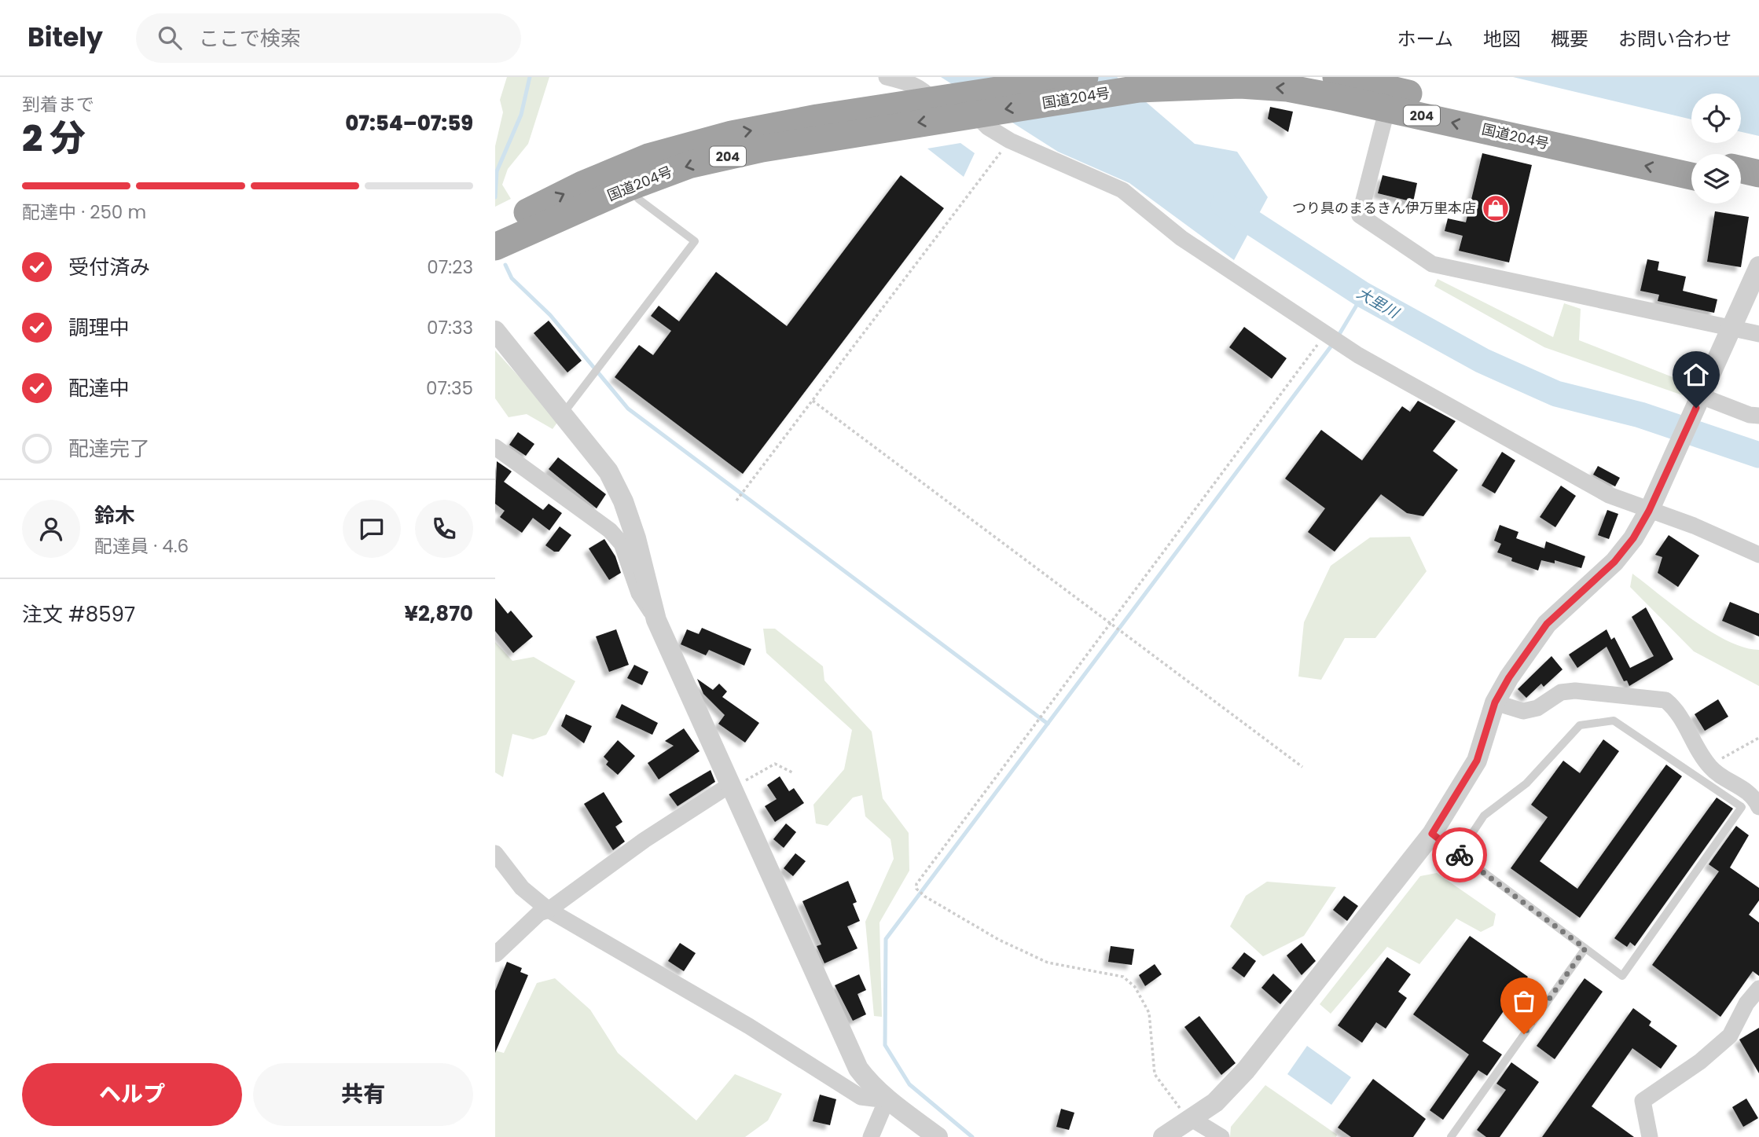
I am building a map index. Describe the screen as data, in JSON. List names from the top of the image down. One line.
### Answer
{"streets":{"highway":["国道204号","204"]},"water":["大里川"],"places":{"shop":["つり具のまるきん伊万里本店"]},"page":{"header":"Bitely","search":"ここで検索","nav":["ホーム","地図","概要","お問い合わせ"],"heading":["2 分","到着まで","07:54–07:59"],"panel":["鈴木","配達員 · 4.6","注文 #8597","¥2,870"],"bar":"配達中 · 250 m","list":[["受付済み","07:23"],["調理中","07:33"],["配達中","07:35"],"配達完了"],"buttons":["ヘルプ","共有"]}}
